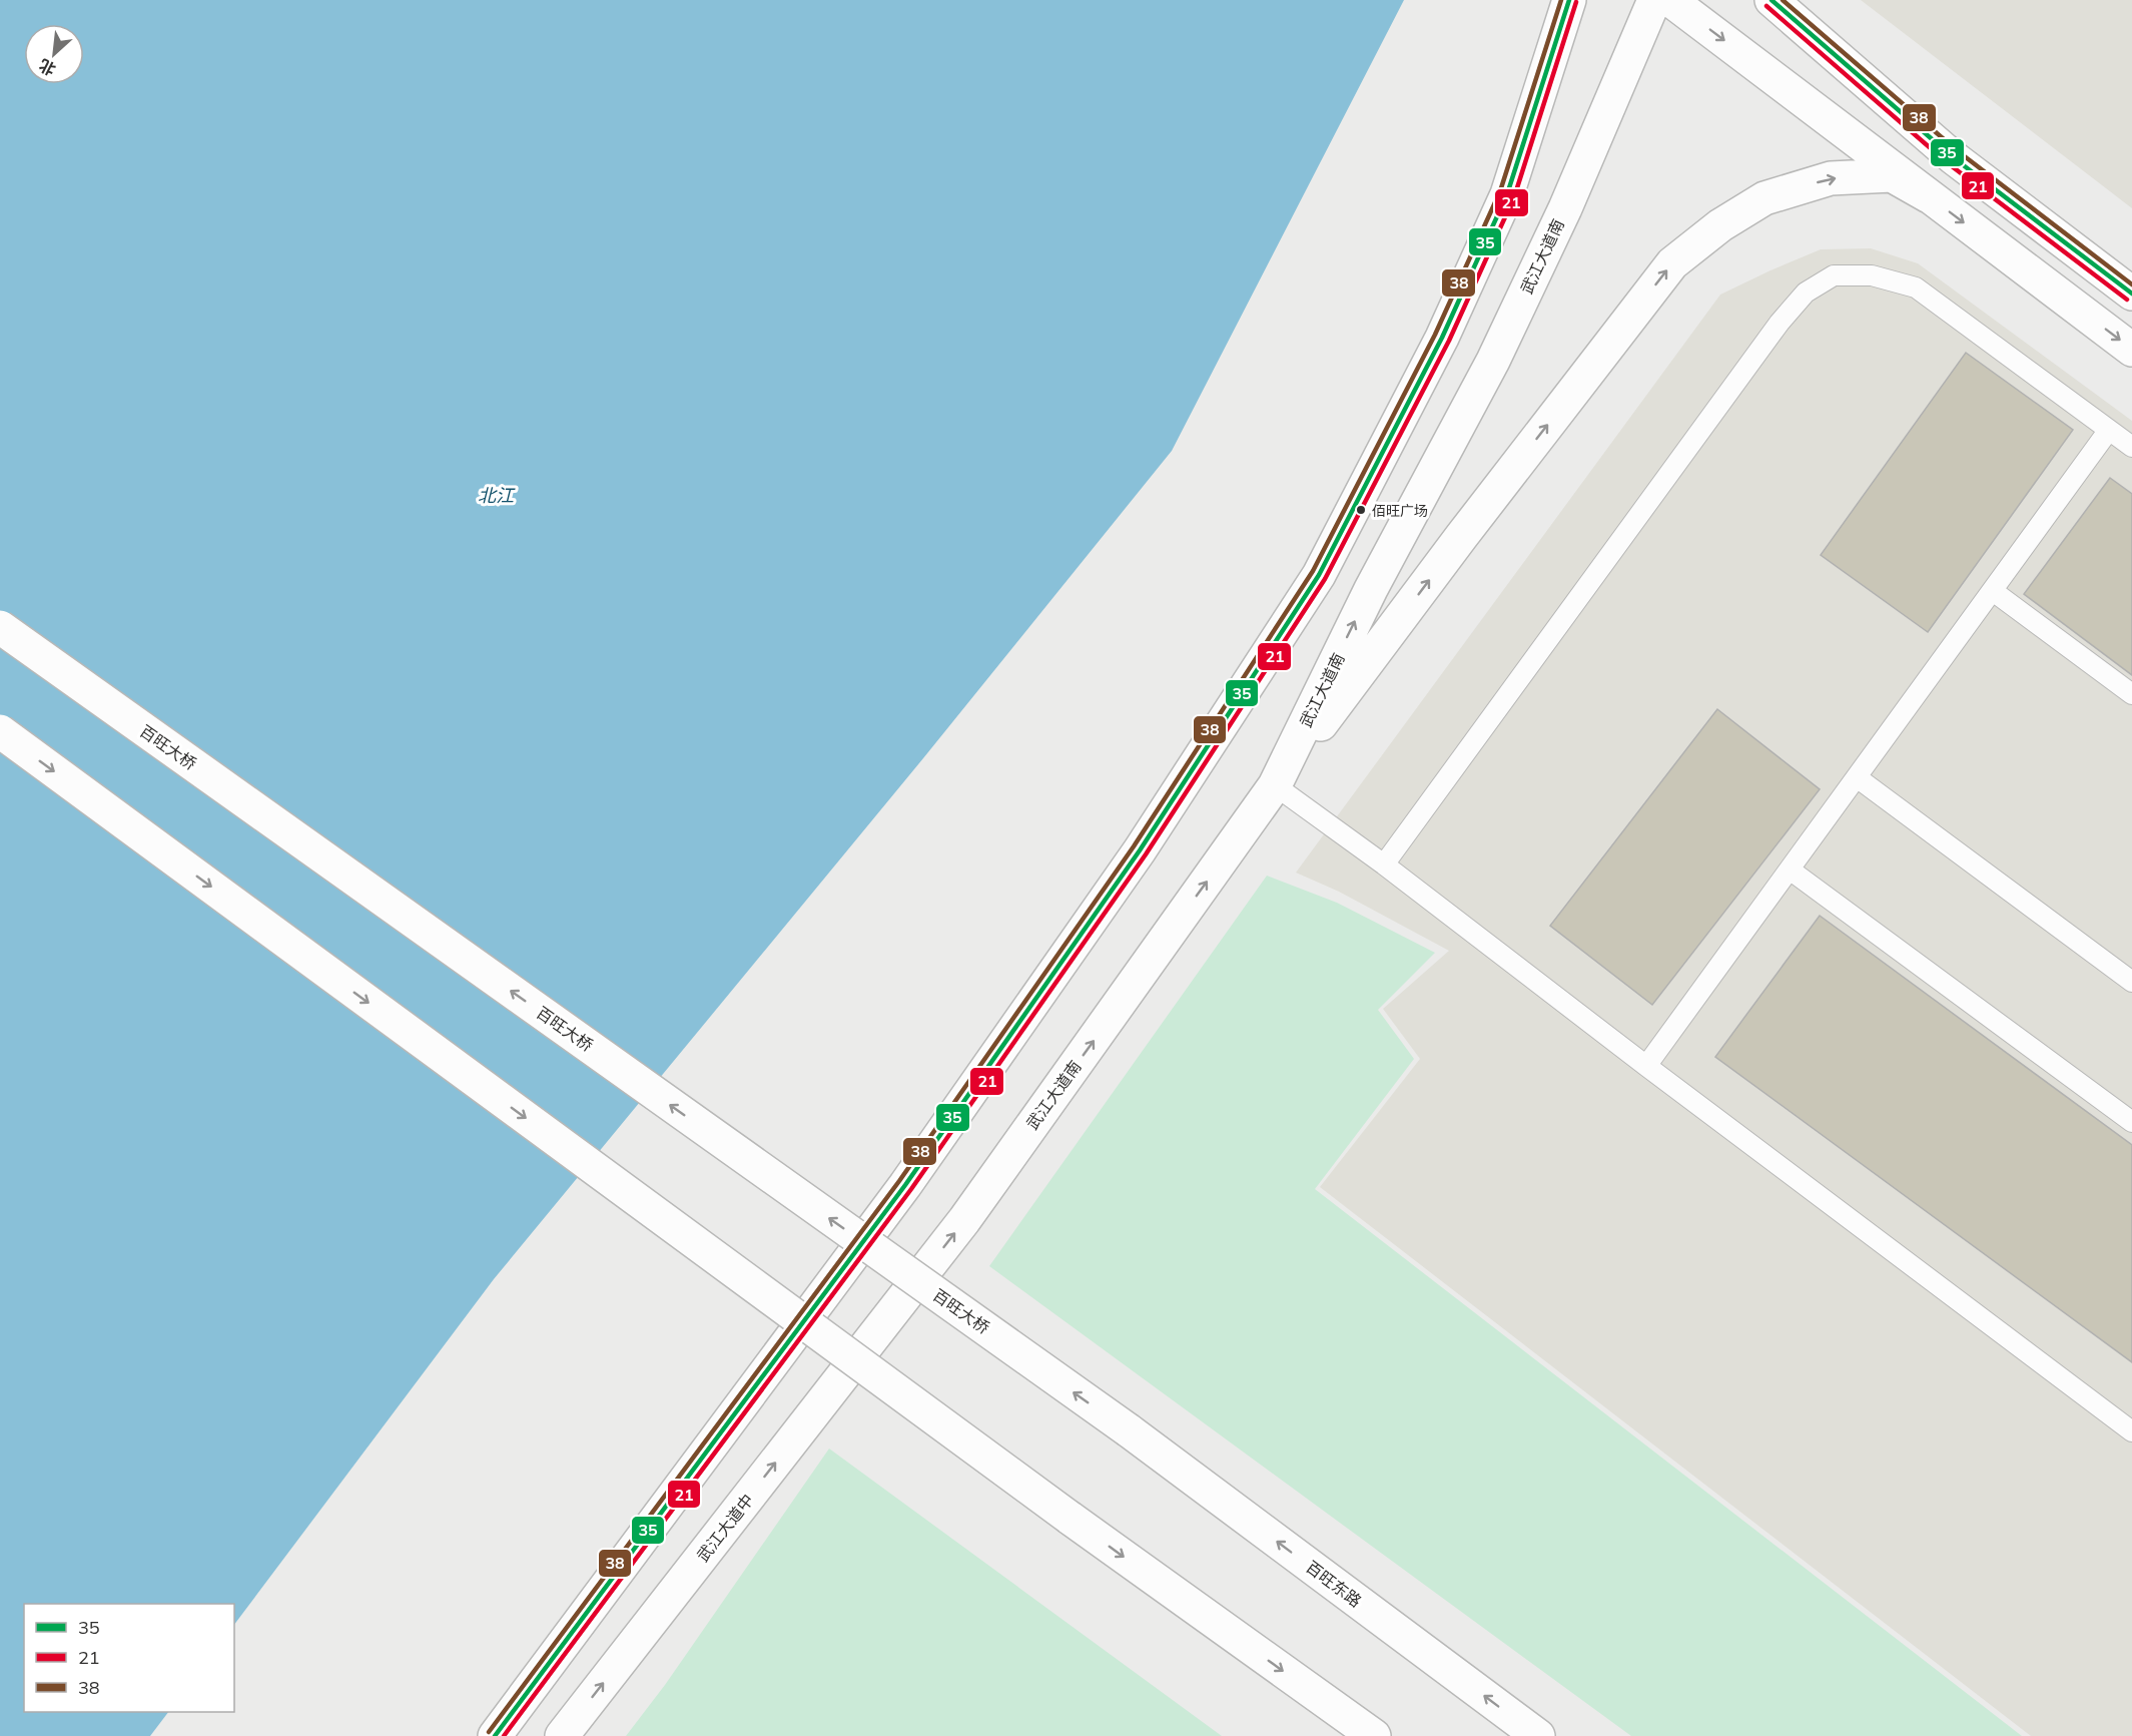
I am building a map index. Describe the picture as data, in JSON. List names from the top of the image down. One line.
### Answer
{"streets":{"main road":["武江大道南","百旺大桥","武江大道中","百旺东路"]},"crossings":[["武江大道南","武江大道中"],["百旺大桥","百旺东路"]],"water":["北江"],"places":["佰旺广场"],"lines":["transit line 35","transit line 38","transit line 21"],"legend":["35","21","38"],"north":"bottom left"}
